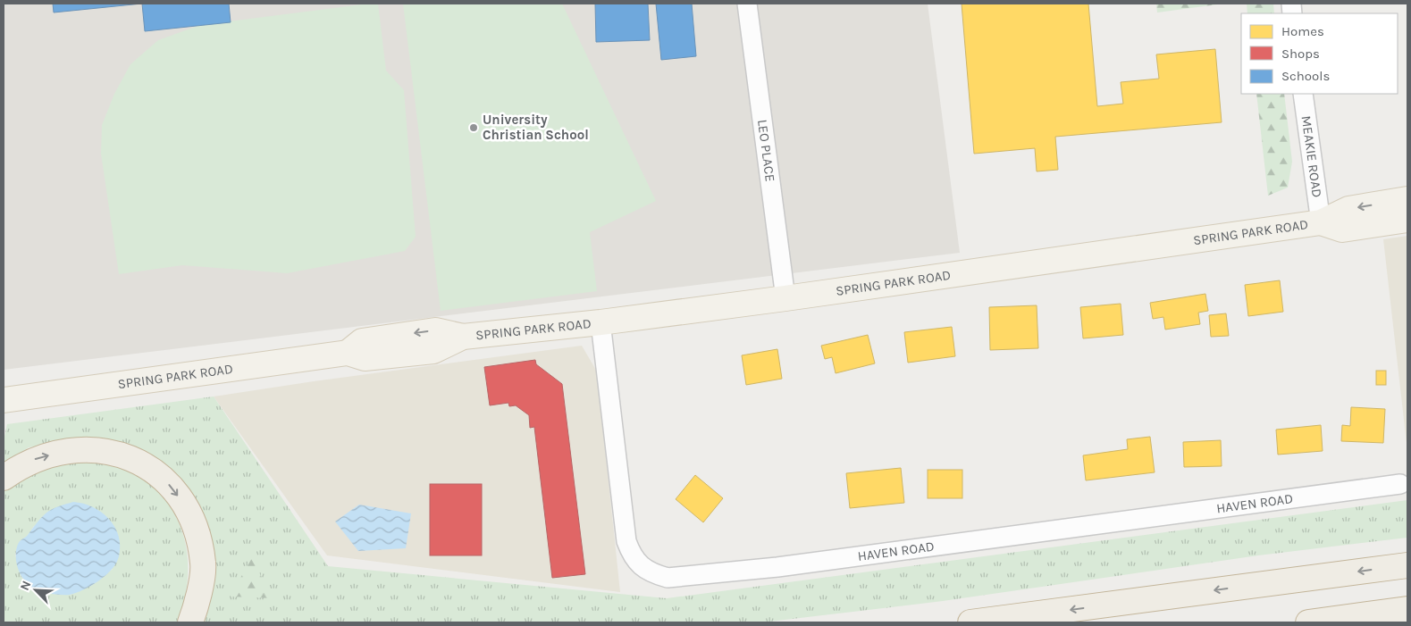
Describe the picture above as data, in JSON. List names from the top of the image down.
{
  "streets": {
    "main road": ["SPRING PARK ROAD"],
    "street": ["LEO PLACE", "MEAKIE ROAD", "HAVEN ROAD"]
  },
  "crossings": [
    ["LEO PLACE", "SPRING PARK ROAD"],
    ["MEAKIE ROAD", "SPRING PARK ROAD"],
    ["SPRING PARK ROAD", "HAVEN ROAD"]
  ],
  "places": ["University Christian School"],
  "legend": ["Homes", "Shops", "Schools"],
  "north": "top left"
}
